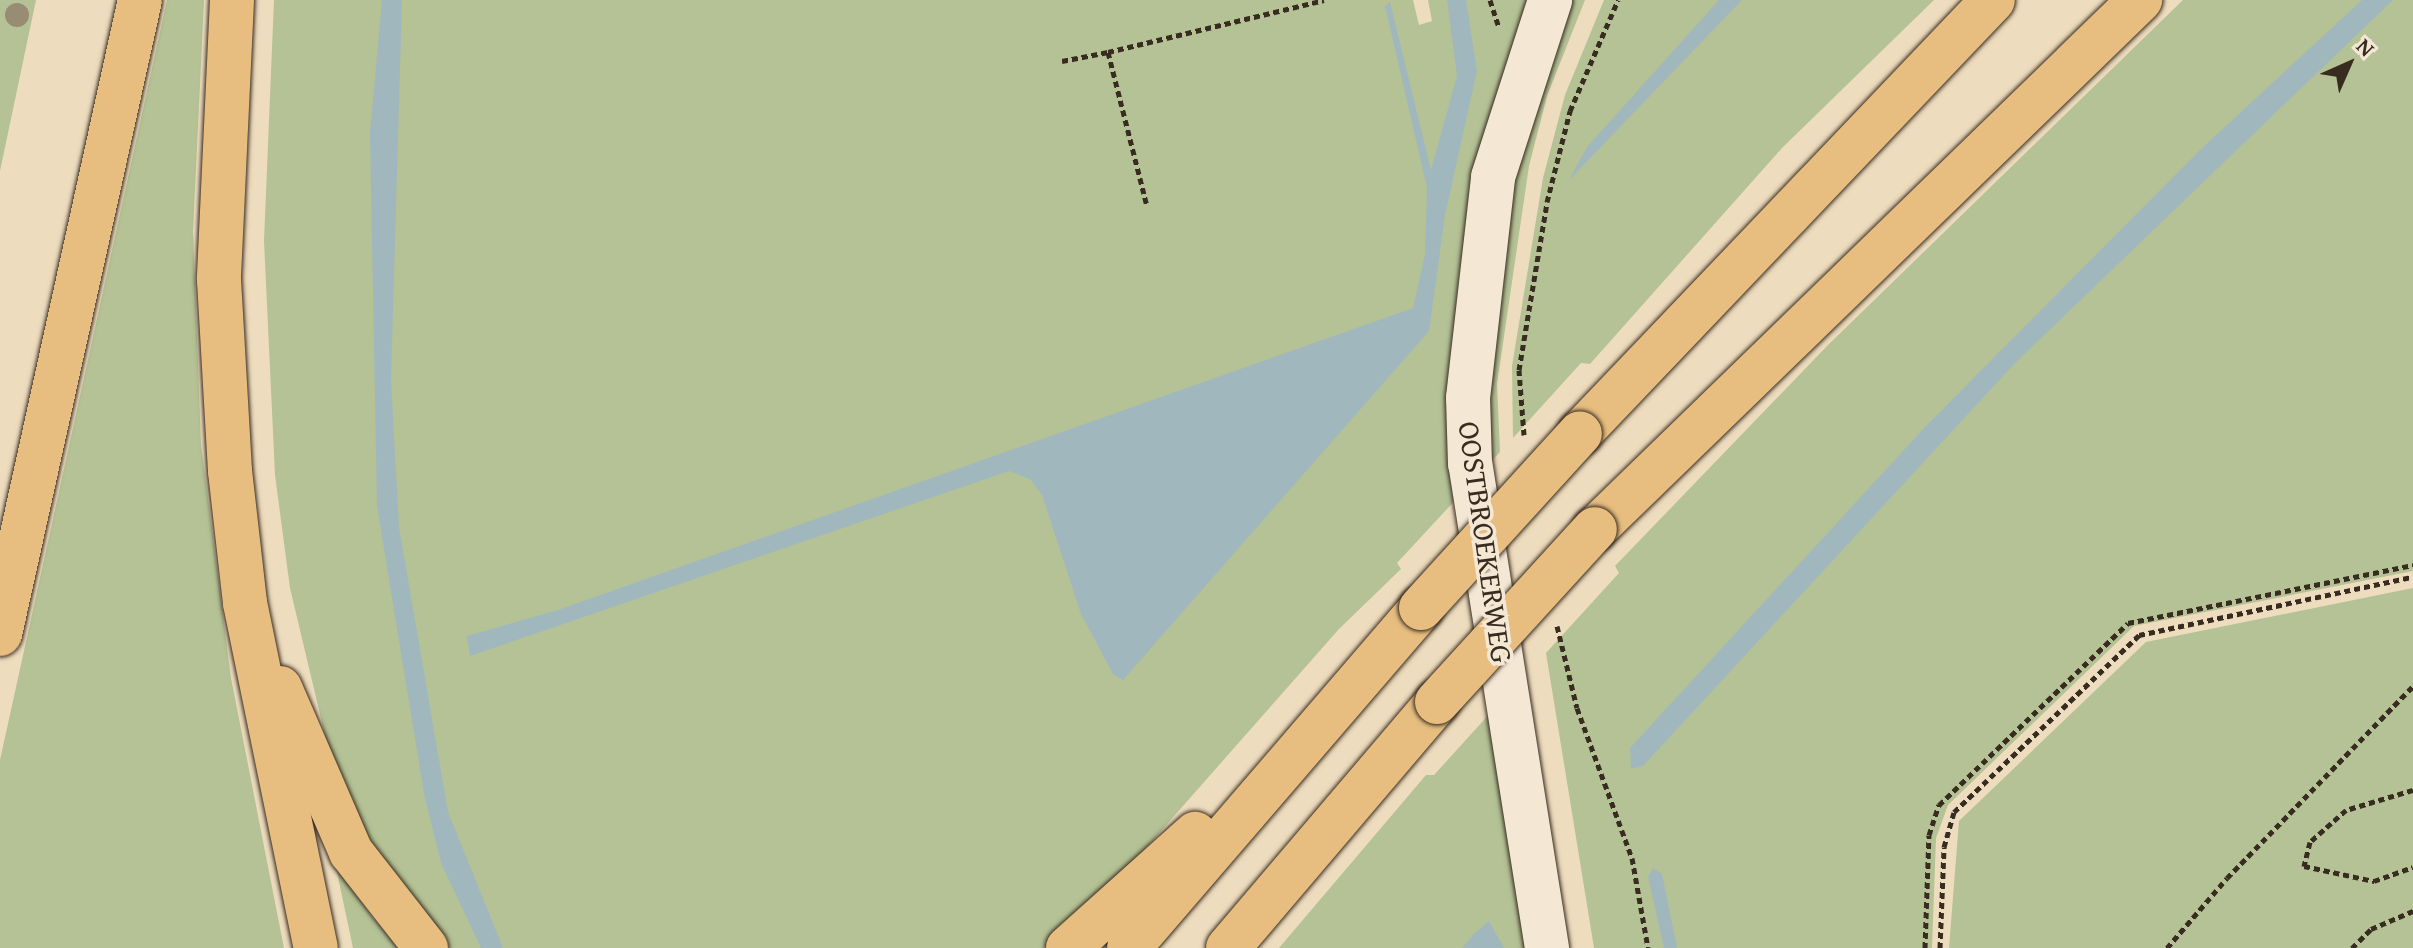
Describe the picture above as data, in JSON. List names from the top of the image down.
{
  "streets": {
    "street": ["OOSTBROEKERWEG"]
  },
  "north": "top right"
}
